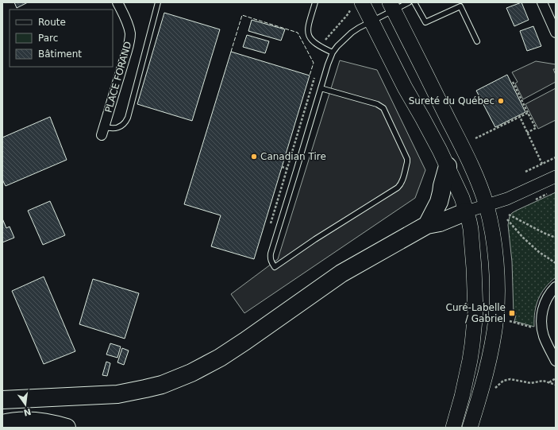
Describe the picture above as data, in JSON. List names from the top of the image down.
{
  "streets": {
    "street": ["PLACE FORAND"]
  },
  "places": {
    "other": ["Sureté du Québec", "Canadian Tire"],
    "transit": ["Curé-Labelle / Gabriel"]
  },
  "legend": ["Route", "Parc", "Bâtiment"],
  "north": "bottom"
}
